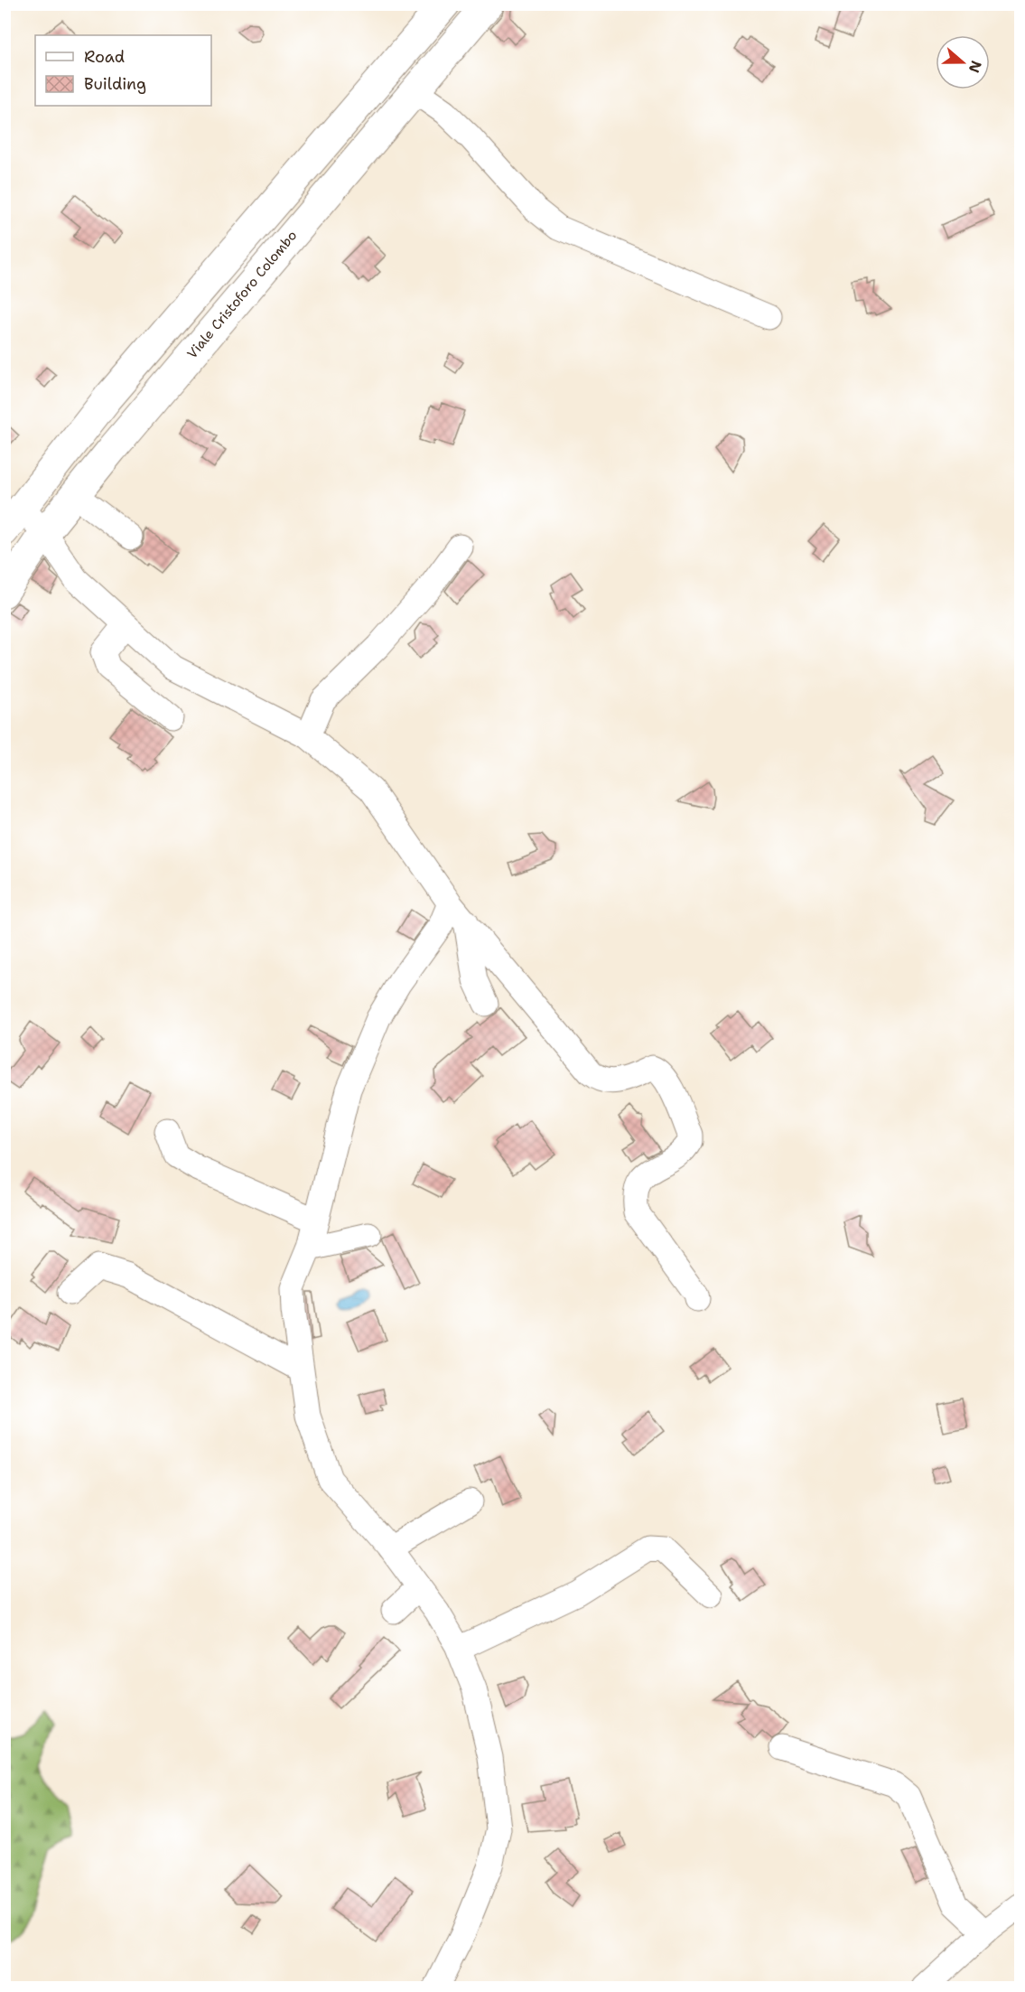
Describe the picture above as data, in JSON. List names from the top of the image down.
{
  "streets": {
    "main road": ["Viale Cristoforo Colombo"]
  },
  "legend": ["Road", "Building"],
  "north": "right"
}
